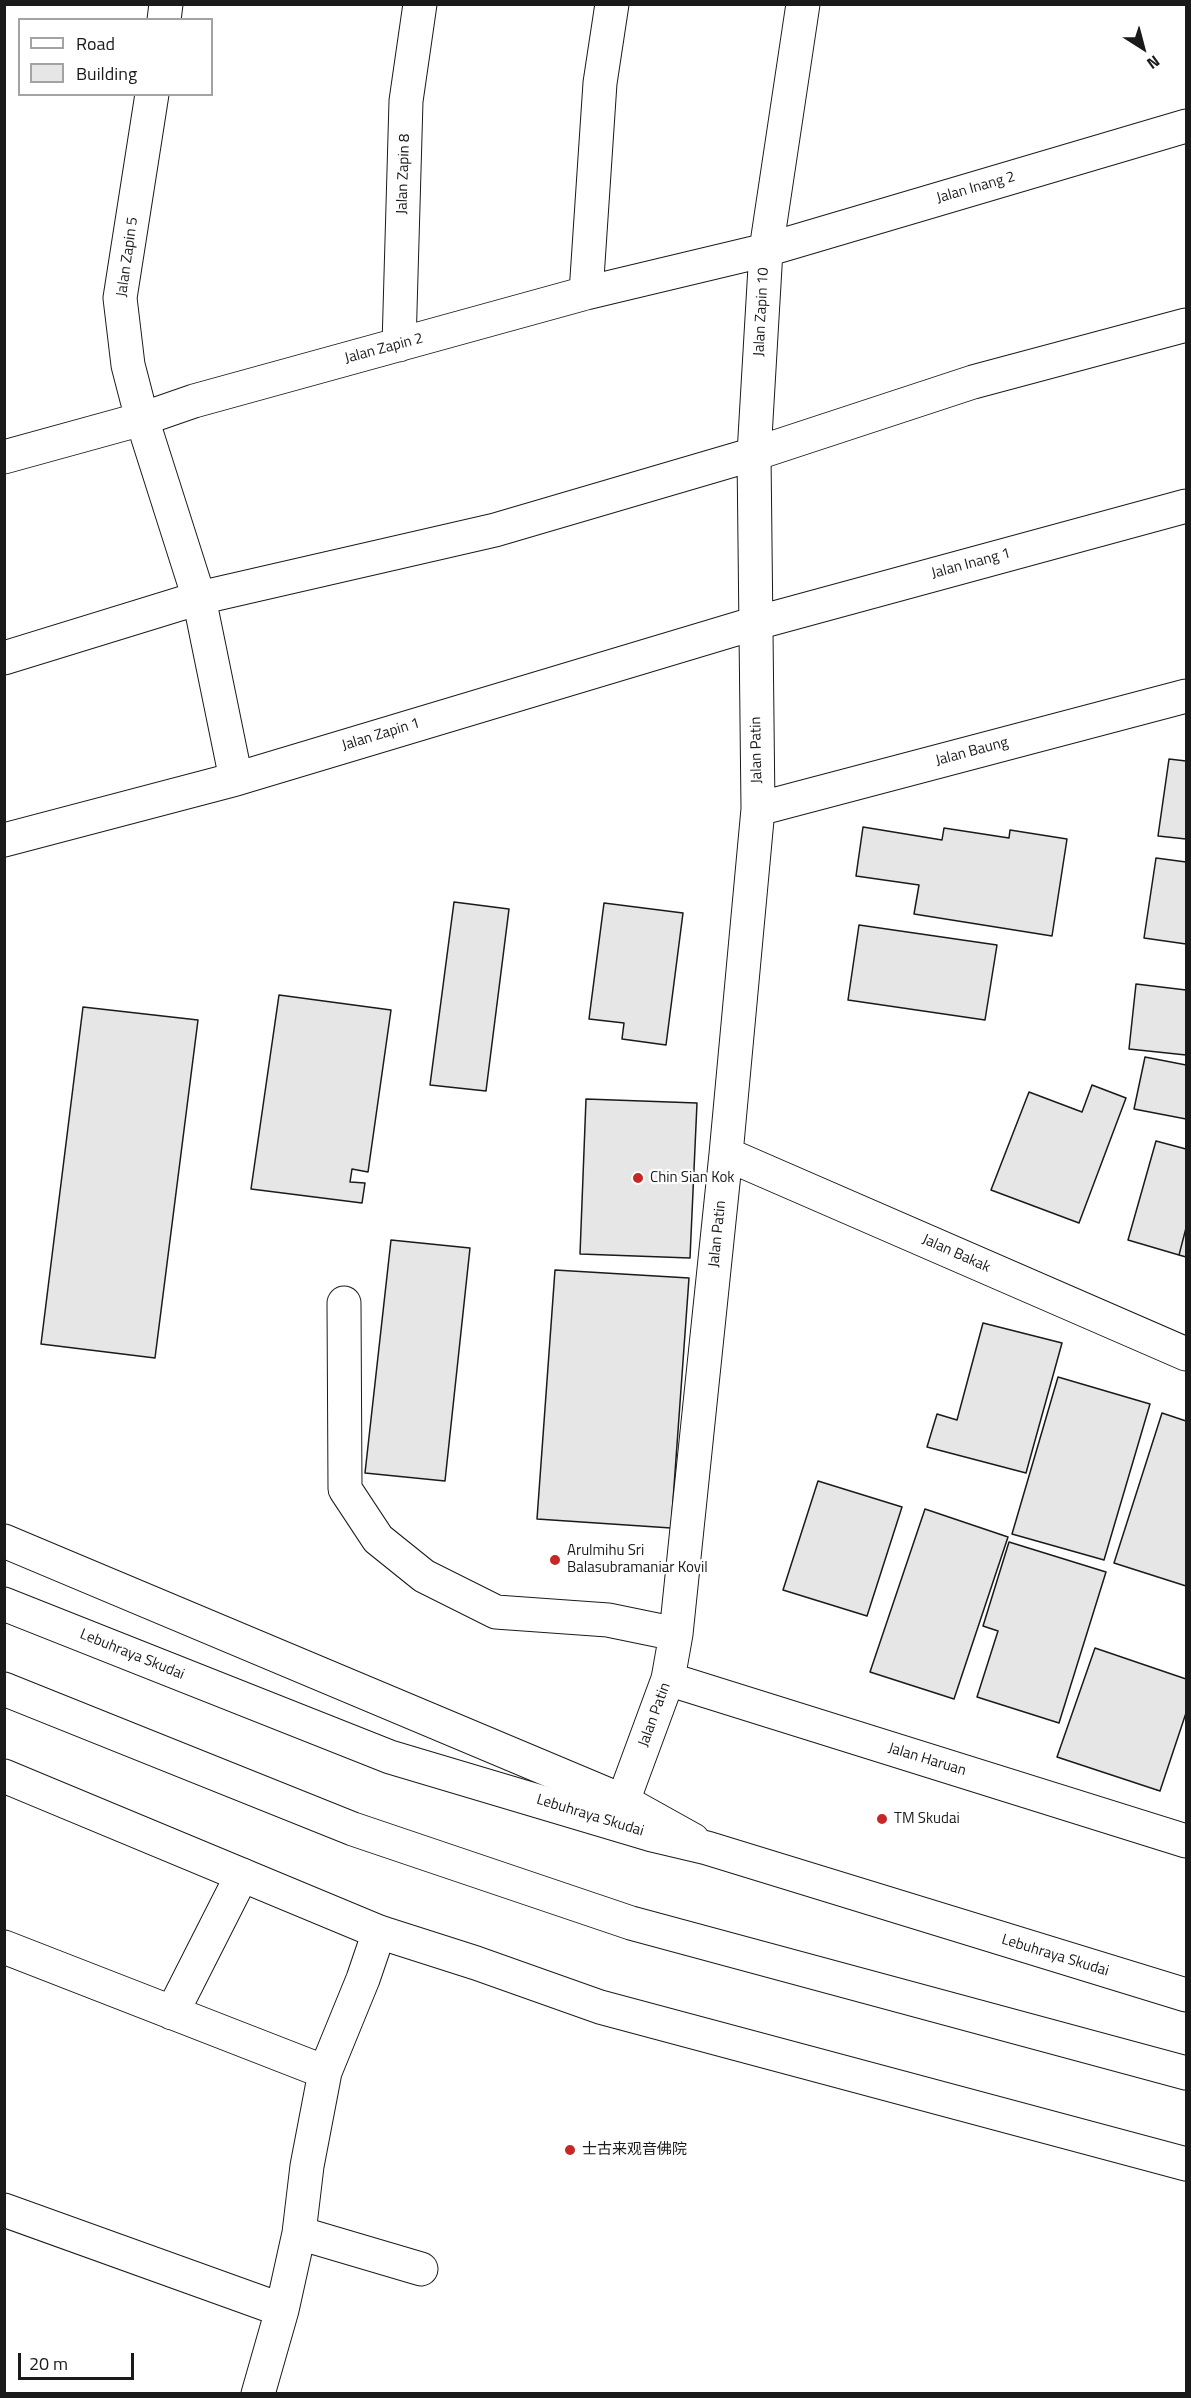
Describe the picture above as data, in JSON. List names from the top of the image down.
{
  "streets": {
    "main road": [
      "Jalan Zapin 8",
      "Jalan Inang 2",
      "Jalan Zapin 5",
      "Jalan Zapin 10",
      "Jalan Zapin 2",
      "Jalan Inang 1",
      "Jalan Zapin 1",
      "Jalan Patin",
      "Jalan Baung",
      "Jalan Bakak",
      "Lebuhraya Skudai",
      "Jalan Haruan"
    ]
  },
  "crossings": [
    ["Jalan Zapin 8", "Jalan Zapin 2"],
    ["Jalan Inang 2", "Jalan Zapin 10"],
    ["Jalan Inang 2", "Jalan Zapin 2"],
    ["Jalan Zapin 5", "Jalan Zapin 2"],
    ["Jalan Zapin 5", "Jalan Zapin 1"],
    ["Jalan Zapin 10", "Jalan Zapin 2"],
    ["Jalan Zapin 10", "Jalan Inang 1"],
    ["Jalan Zapin 10", "Jalan Zapin 1"],
    ["Jalan Zapin 10", "Jalan Patin"],
    ["Jalan Inang 1", "Jalan Zapin 1"],
    ["Jalan Inang 1", "Jalan Patin"],
    ["Jalan Zapin 1", "Jalan Patin"],
    ["Jalan Patin", "Jalan Baung"],
    ["Jalan Patin", "Jalan Bakak"],
    ["Jalan Patin", "Jalan Haruan"]
  ],
  "places": [
    "Chin Sian Kok",
    "Arulmihu Sri Balasubramaniar Kovil",
    "TM Skudai",
    "士古来观音佛院"
  ],
  "legend": ["Road", "Building"],
  "scale_bar": "20 m",
  "north": "bottom right"
}
